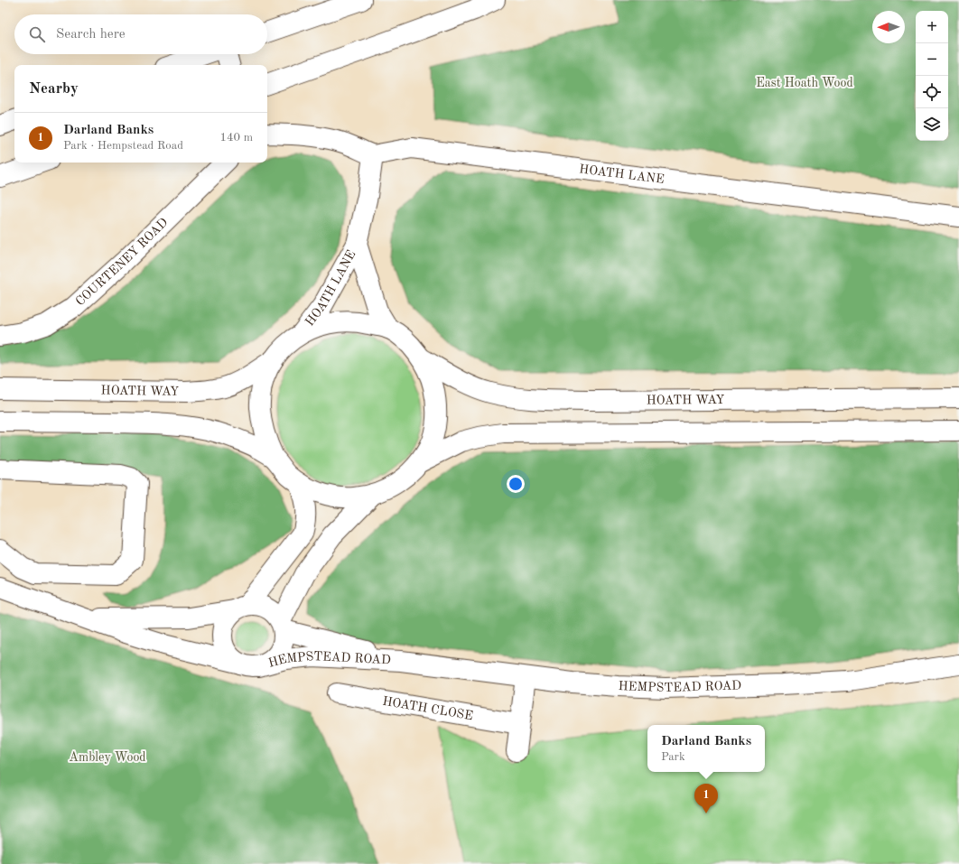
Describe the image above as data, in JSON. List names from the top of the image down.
{
  "streets": {
    "street": [
      "HOATH LANE",
      "COURTENEY ROAD",
      "HOATH WAY",
      "HEMPSTEAD ROAD",
      "HOATH CLOSE"
    ]
  },
  "parks": ["East Hoath Wood", "Ambley Wood"],
  "north": "left",
  "page": {
    "map_buttons": ["+", "−"],
    "search": "Search here",
    "heading": "Nearby",
    "list": [
      {
        "mark": "1",
        "name": "Darland Banks",
        "note": "Park · Hempstead Road",
        "value": "140 m"
      }
    ],
    "popup": ["Darland Banks", "Park"],
    "pins": "1"
  }
}
